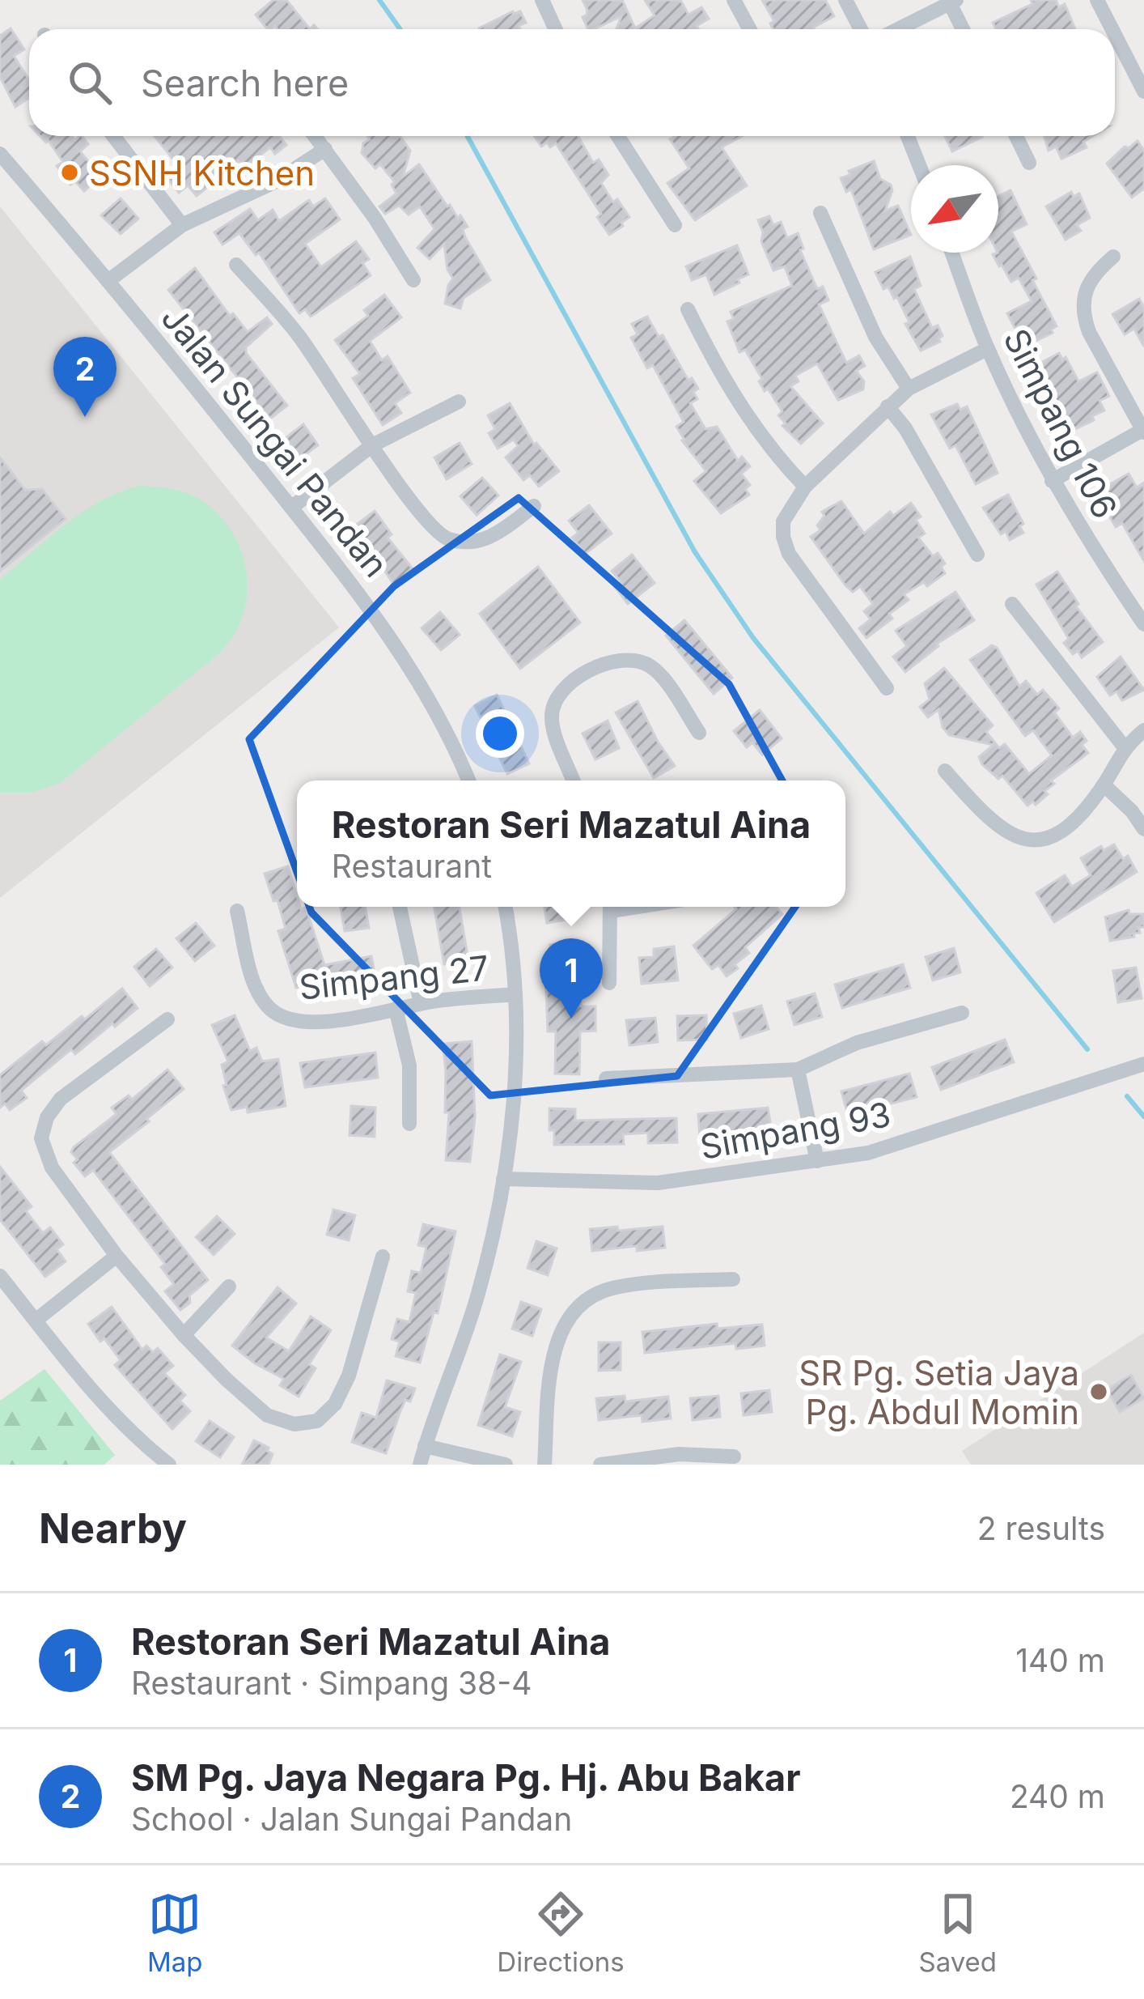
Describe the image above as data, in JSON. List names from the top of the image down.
{
  "streets": {
    "street": [
      "Simpang 106",
      "Jalan Sungai Pandan",
      "Simpang 27",
      "Simpang 93"
    ]
  },
  "places": ["SSNH Kitchen", "SR Pg. Setia Jaya Pg. Abdul Momin"],
  "north": "bottom left",
  "page": {
    "search": "Search here",
    "pins": ["2", "1"],
    "popup": ["Restoran Seri Mazatul Aina", "Restaurant"],
    "heading": ["Nearby", "2 results"],
    "list": [
      {
        "mark": "1",
        "name": "Restoran Seri Mazatul Aina",
        "note": "Restaurant · Simpang 38-4",
        "value": "140 m"
      },
      {
        "mark": "2",
        "name": "SM Pg. Jaya Negara Pg. Hj. Abu Bakar",
        "note": "School · Jalan Sungai Pandan",
        "value": "240 m"
      }
    ],
    "nav": ["Map", "Directions", "Saved"]
  }
}
